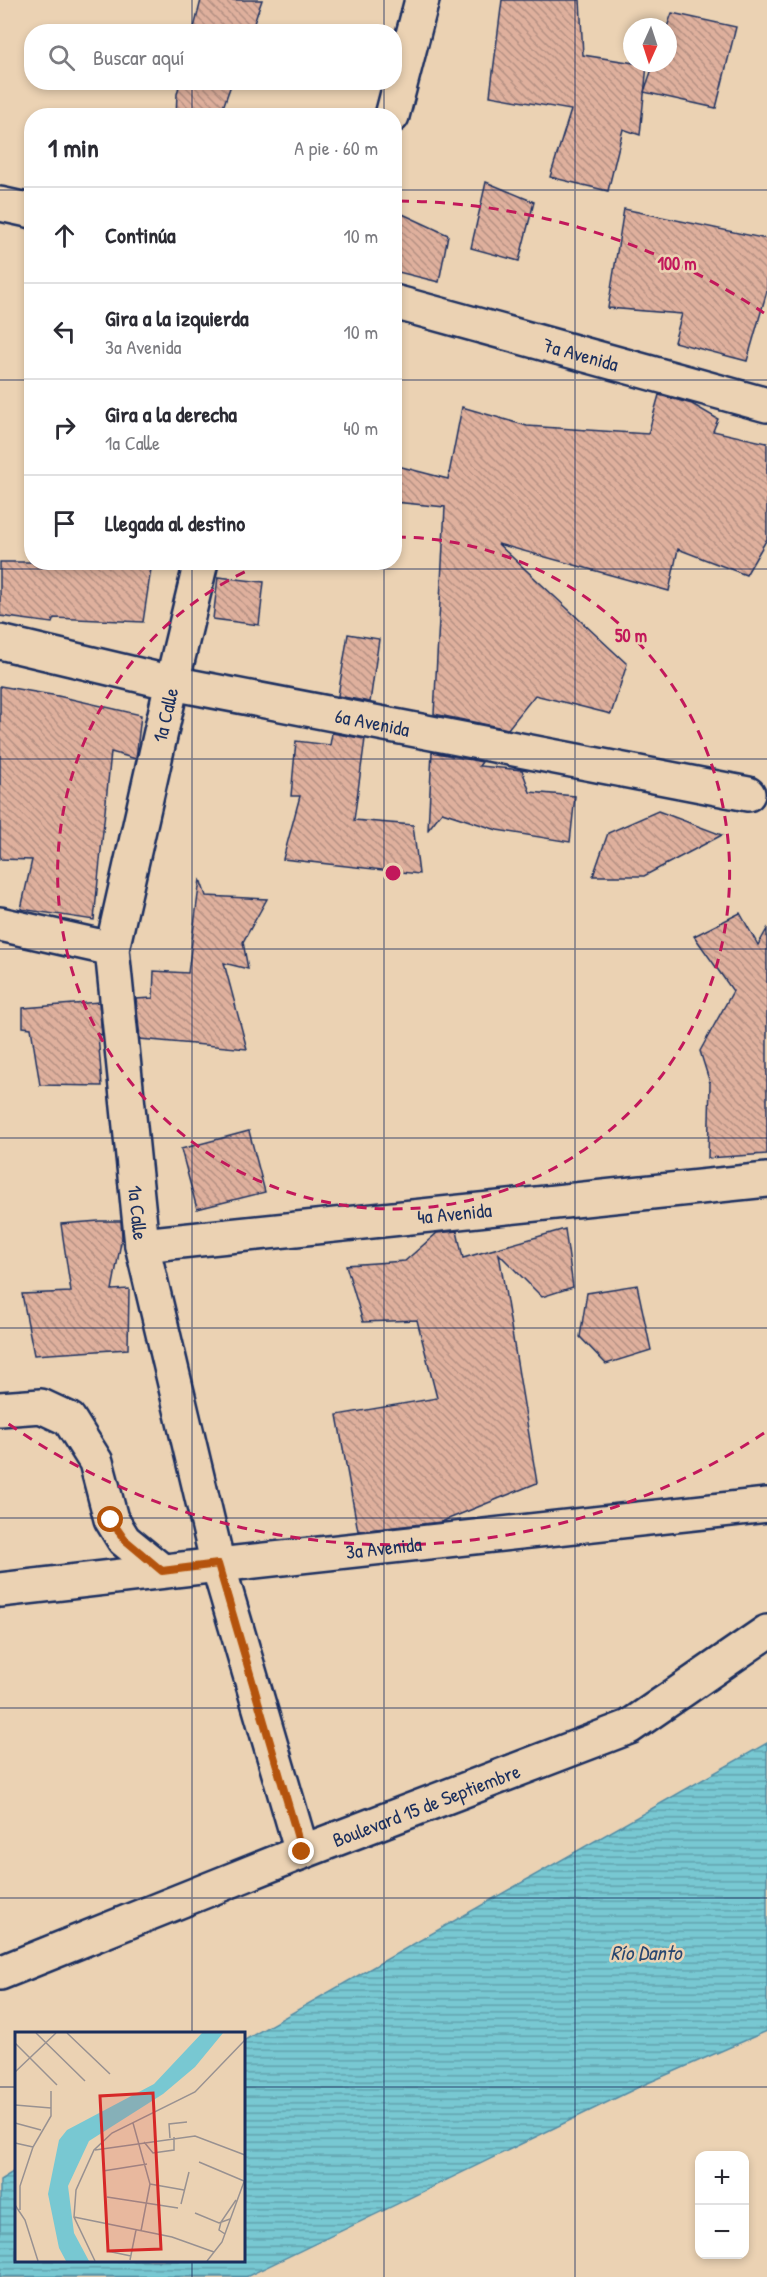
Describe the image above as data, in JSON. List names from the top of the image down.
{
  "streets": {
    "street": [
      "7a Avenida",
      "1a Calle",
      "6a Avenida",
      "4a Avenida",
      "3a Avenida",
      "Boulevard 15 de Septiembre"
    ]
  },
  "crossings": [
    ["1a Calle", "6a Avenida"],
    ["1a Calle", "4a Avenida"],
    ["1a Calle", "3a Avenida"],
    ["1a Calle", "Boulevard 15 de Septiembre"]
  ],
  "water": ["Río Danto"],
  "north": "bottom",
  "page": {
    "search": "Buscar aquí",
    "heading": ["1 min", "A pie · 60 m"],
    "list": [
      ["Continúa", "10 m"],
      ["Gira a la izquierda", "3a Avenida", "10 m"],
      ["Gira a la derecha", "1a Calle", "40 m"],
      "Llegada al destino"
    ],
    "map_buttons": ["+", "−"]
  },
  "rings": ["100 m", "50 m"]
}
